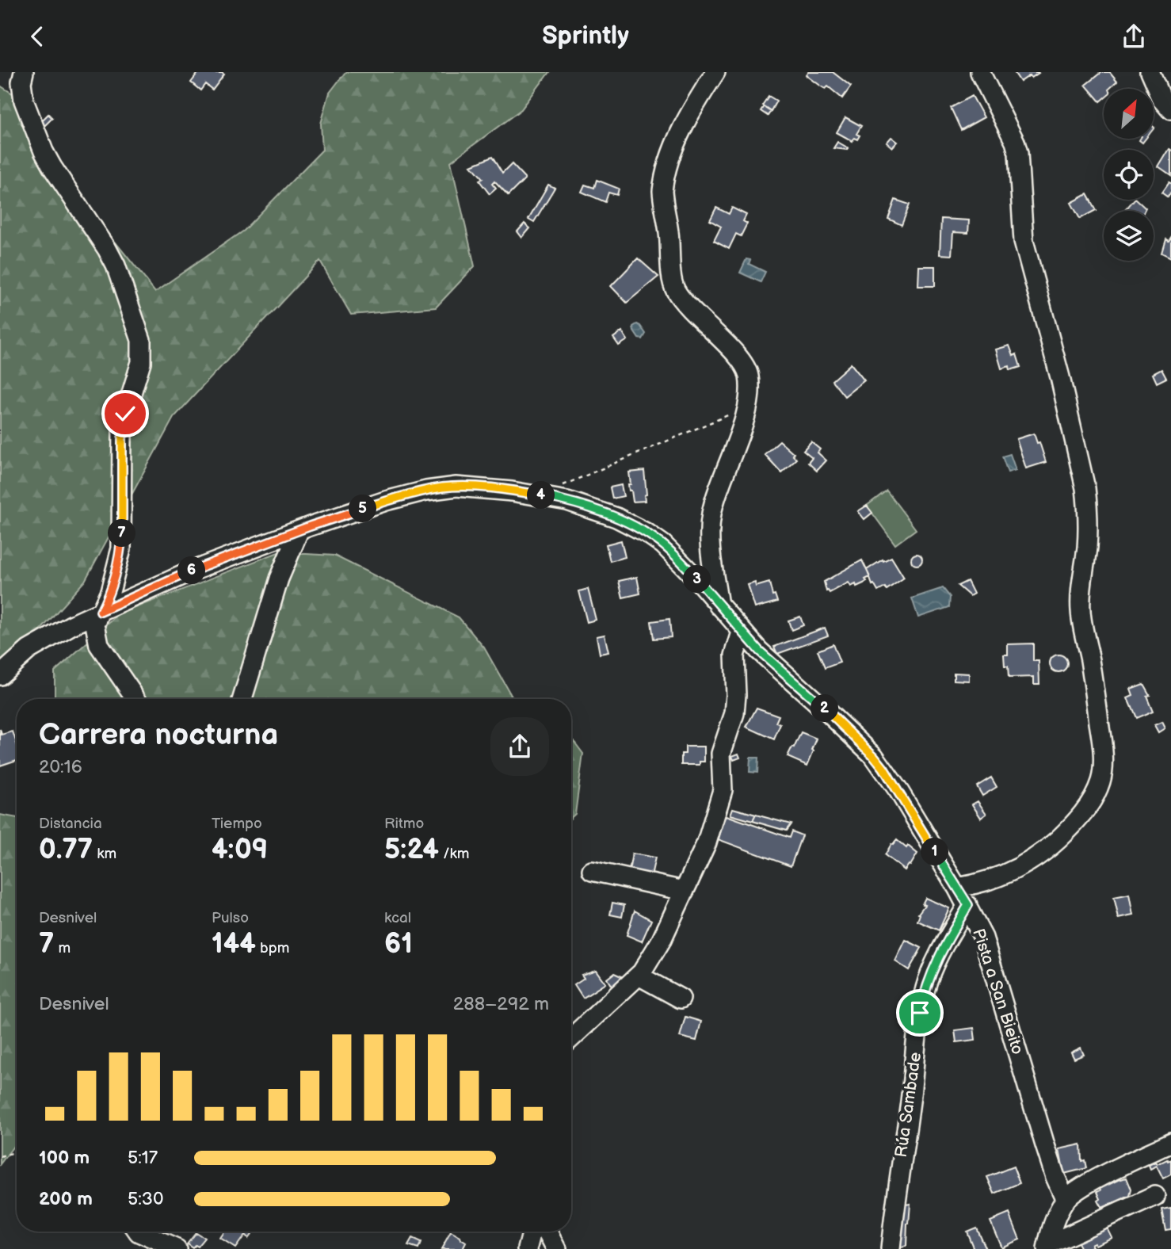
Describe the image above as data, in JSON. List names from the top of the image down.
{
  "streets": {
    "street": ["Pista a San Bieito", "Rúa Sambade"]
  },
  "crossings": [
    ["Pista a San Bieito", "Rúa Sambade"]
  ],
  "north": "top right",
  "page": {
    "header": "Sprintly",
    "pins": [
      "4",
      "5",
      "7",
      "6",
      "3",
      "2",
      "1"
    ],
    "heading": ["Carrera nocturna", "20:16"],
    "stats": [
      ["Distancia", "0.77 km"],
      ["Tiempo", "4:09"],
      ["Ritmo", "5:24 /km"],
      ["Desnivel", "7 m"],
      ["Pulso", "144 bpm"],
      ["kcal", "61"]
    ],
    "chart": ["Desnivel", "288–292 m"],
    "list": [
      {
        "name": "100 m",
        "note": "5:17"
      },
      {
        "name": "200 m",
        "note": "5:30"
      }
    ]
  }
}
